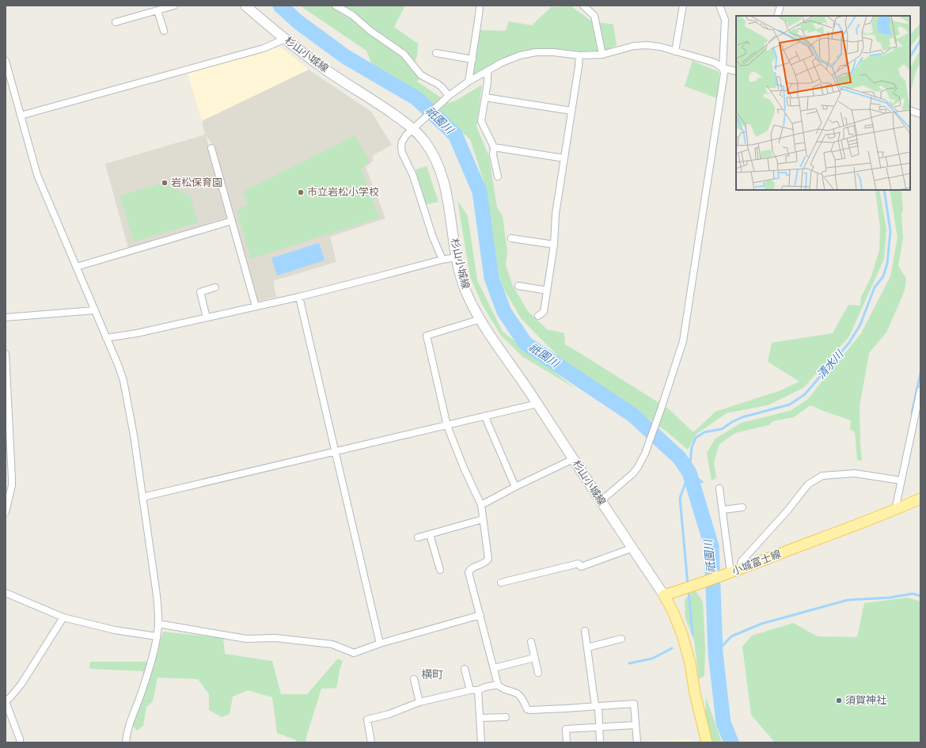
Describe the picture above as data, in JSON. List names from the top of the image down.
{
  "streets": {
    "main road": ["杉山小城線", "小城富士線"]
  },
  "crossings": [
    ["杉山小城線", "小城富士線"]
  ],
  "districts": ["横町"],
  "water": ["祇園川", "清水川"],
  "places": ["岩松保育園", "市立岩松小学校", "須賀神社"]
}
